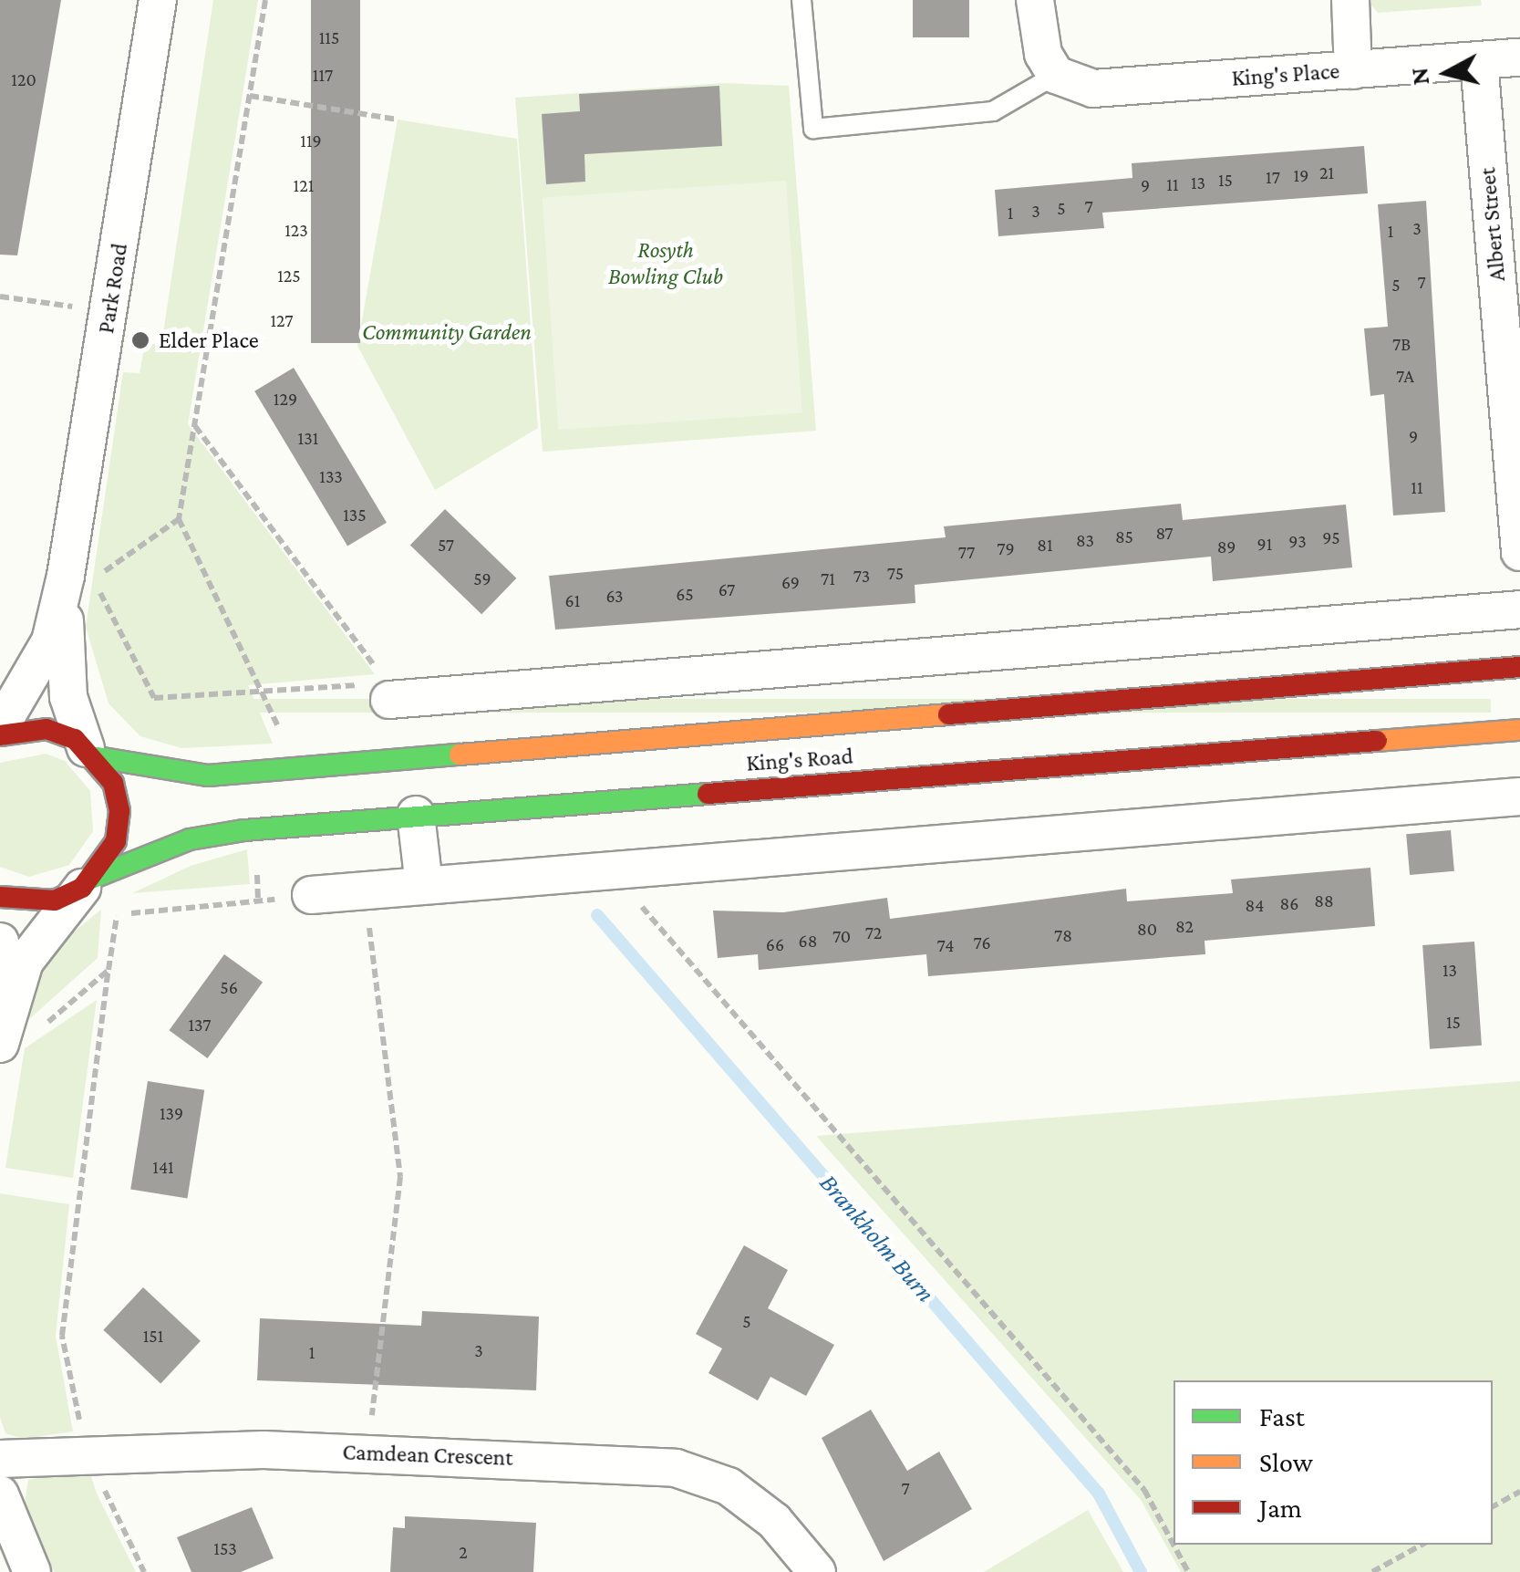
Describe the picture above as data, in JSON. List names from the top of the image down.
{
  "streets": {
    "main road": ["King's Road"],
    "street": [
      "King's Place",
      "Albert Street",
      "Park Road",
      "Camdean Crescent"
    ]
  },
  "crossings": [
    ["King's Place", "Albert Street"],
    ["Park Road", "King's Road"]
  ],
  "water": ["Brankholm Burn"],
  "parks": ["Rosyth Bowling Club", "Community Garden"],
  "places": ["Elder Place"],
  "house_numbers": [
    "115",
    "117",
    "120",
    "119",
    "21",
    "19",
    "17",
    "15",
    "13",
    "11",
    "121",
    "9",
    "7",
    "5",
    "3",
    "1",
    "3",
    "123",
    "1",
    "125",
    "7",
    "5",
    "127",
    "7B",
    "7A",
    "129",
    "9",
    "131",
    "133",
    "11",
    "135",
    "87",
    "85",
    "95",
    "83",
    "93",
    "91",
    "57",
    "81",
    "89",
    "79",
    "77",
    "75",
    "73",
    "59",
    "71",
    "69",
    "67",
    "65",
    "63",
    "61",
    "88",
    "86",
    "84",
    "82",
    "80",
    "72",
    "78",
    "70",
    "68",
    "76",
    "66",
    "74",
    "13",
    "56",
    "15",
    "137",
    "139",
    "141",
    "5",
    "151",
    "3",
    "1",
    "7",
    "153",
    "2"
  ],
  "legend": ["Fast", "Slow", "Jam"],
  "north": "left"
}
